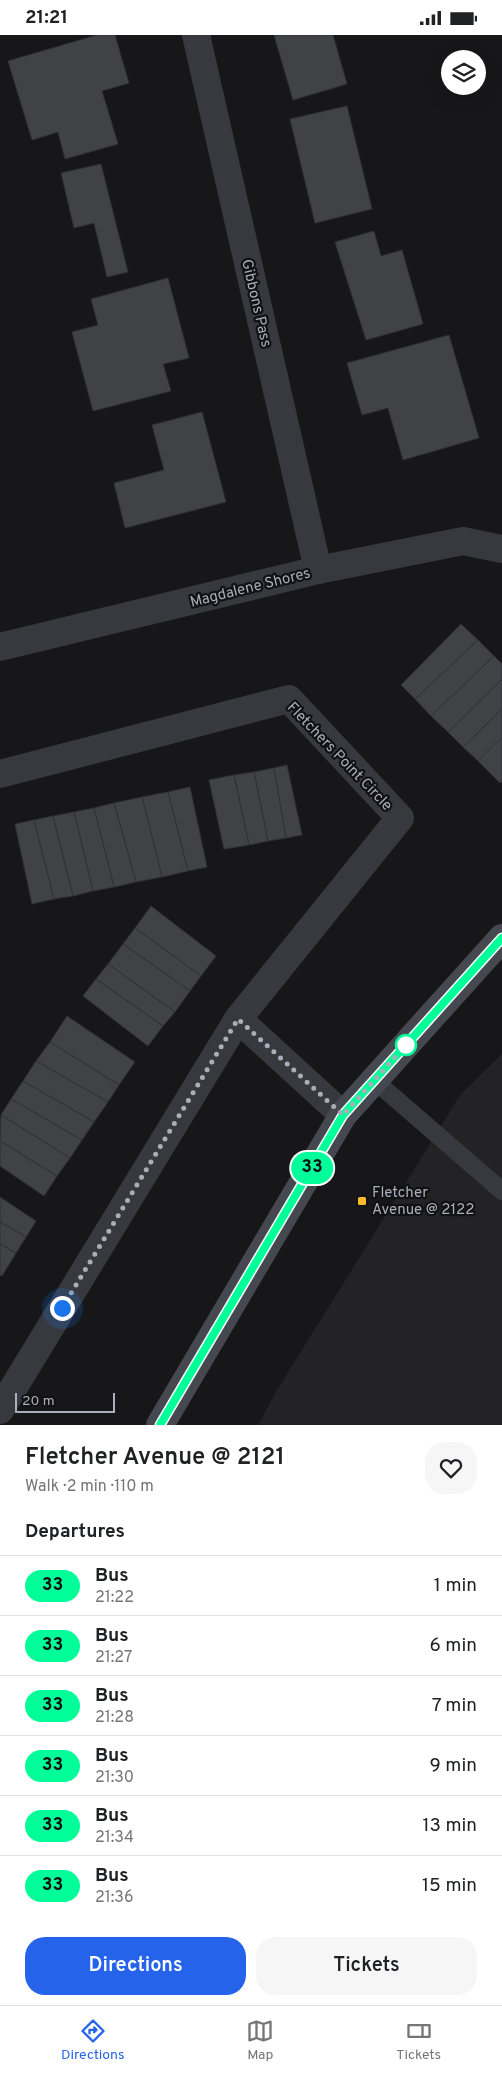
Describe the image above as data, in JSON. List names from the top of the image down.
{
  "streets": {
    "street": ["Gibbons Pass", "Magdalene Shores", "Fletchers Point Circle"]
  },
  "crossings": [
    ["Gibbons Pass", "Magdalene Shores"]
  ],
  "places": {
    "transit": ["Fletcher Avenue @ 2122"]
  },
  "lines": ["bus line 33"],
  "scale_bar": "20 m",
  "page": {
    "status": "21:21",
    "on_map": "33",
    "scale": "20 m",
    "heading": [
      ["Fletcher Avenue @ 2121", "Walk · 2 min · 110 m"],
      "Departures"
    ],
    "list": [
      {
        "mark": "33",
        "name": "Bus",
        "note": "21:22",
        "value": "1 min"
      },
      {
        "mark": "33",
        "name": "Bus",
        "note": "21:27",
        "value": "6 min"
      },
      {
        "mark": "33",
        "name": "Bus",
        "note": "21:28",
        "value": "7 min"
      },
      {
        "mark": "33",
        "name": "Bus",
        "note": "21:30",
        "value": "9 min"
      },
      {
        "mark": "33",
        "name": "Bus",
        "note": "21:34",
        "value": "13 min"
      },
      {
        "mark": "33",
        "name": "Bus",
        "note": "21:36",
        "value": "15 min"
      }
    ],
    "buttons": ["Directions", "Tickets"],
    "tabs": ["Directions", "Map", "Tickets"]
  }
}
